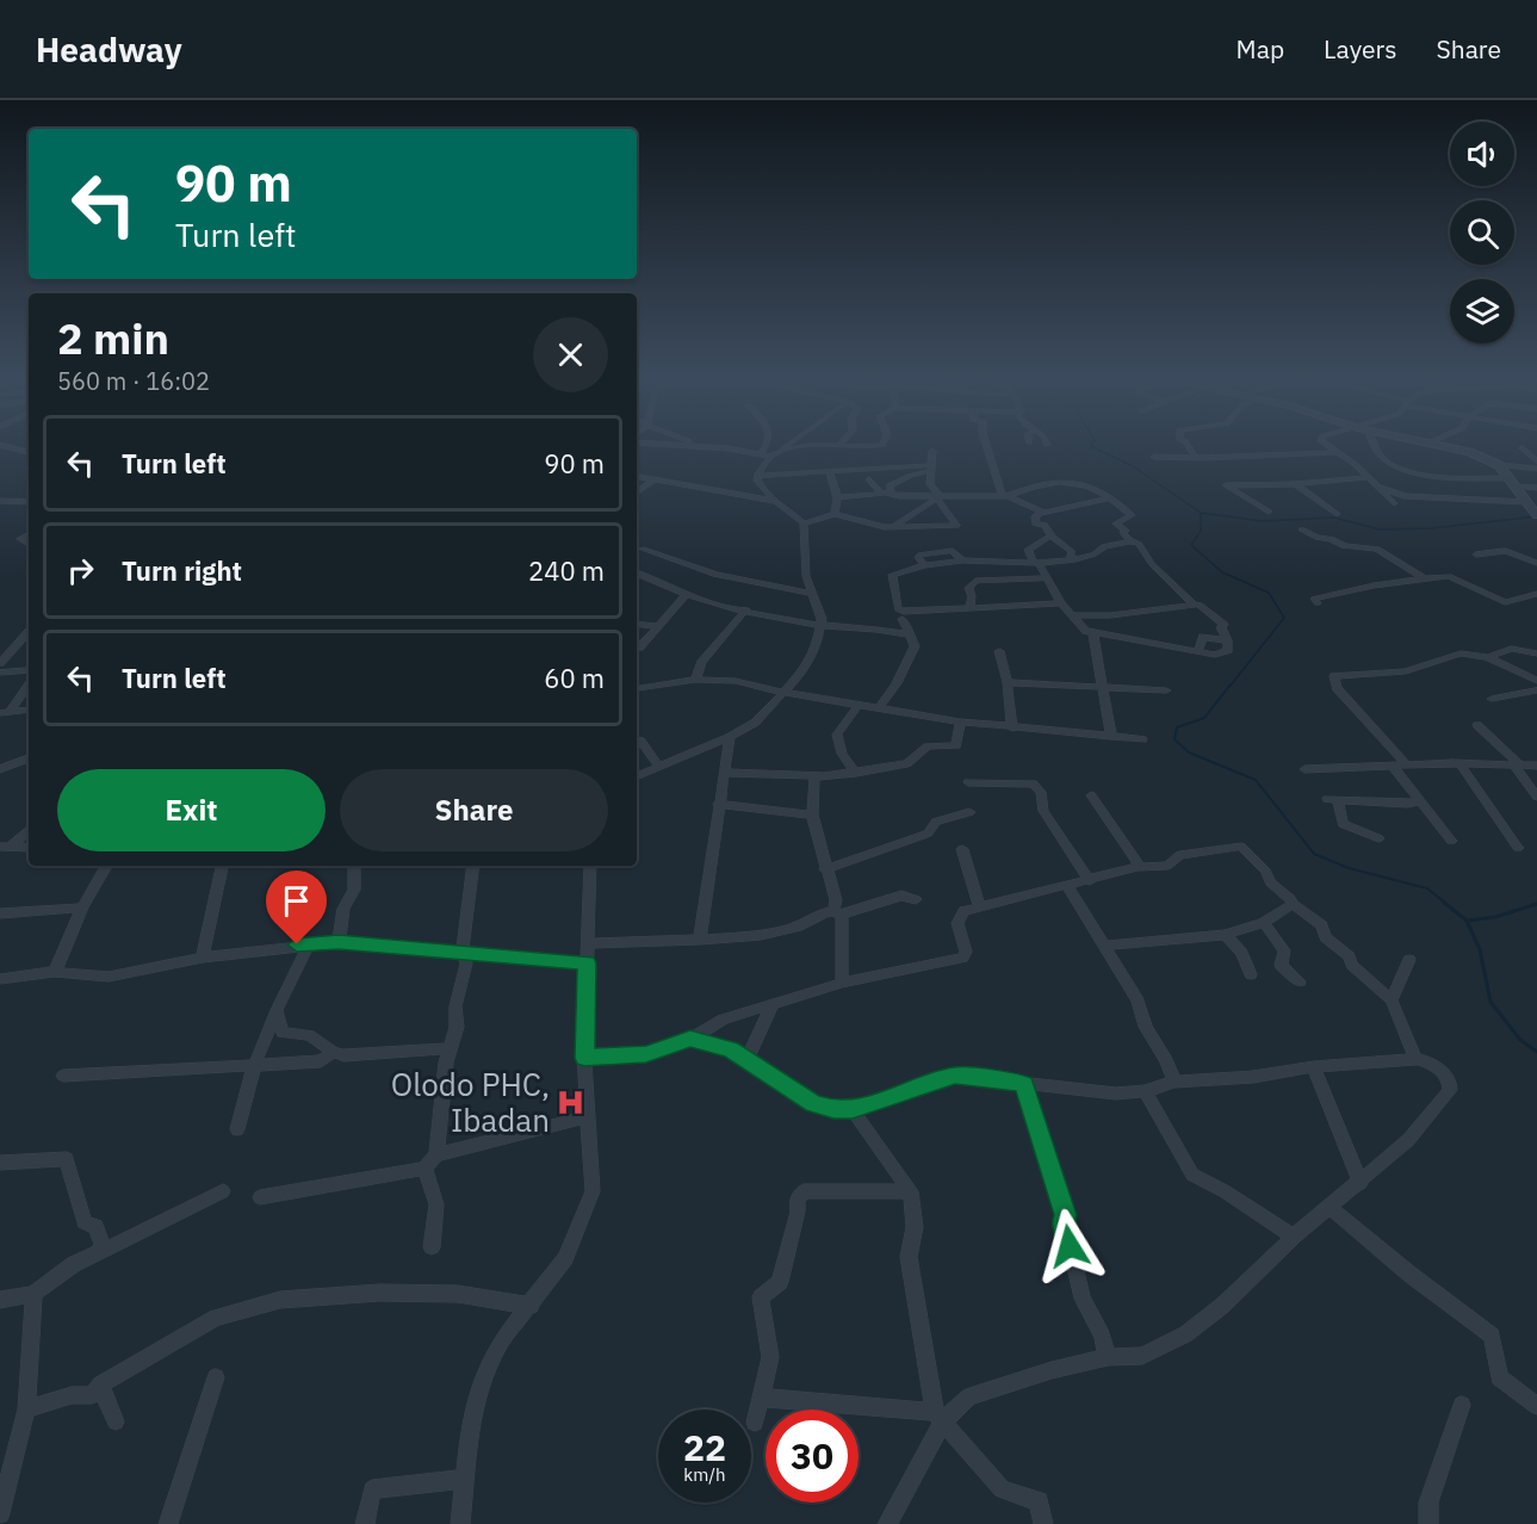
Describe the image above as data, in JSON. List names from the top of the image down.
{
  "places": {
    "hospital": ["Olodo PHC, Ibadan"]
  },
  "page": {
    "header": "Headway",
    "nav": ["Map", "Layers", "Share"],
    "turn": ["90 m", "Turn left"],
    "heading": ["2 min", "560 m · 16:02"],
    "list": [
      {
        "name": "Turn left",
        "value": "90 m"
      },
      {
        "name": "Turn right",
        "value": "240 m"
      },
      {
        "name": "Turn left",
        "value": "60 m"
      }
    ],
    "buttons": ["Exit", "Share"],
    "speed": "22 km/h",
    "limit": "30"
  }
}
